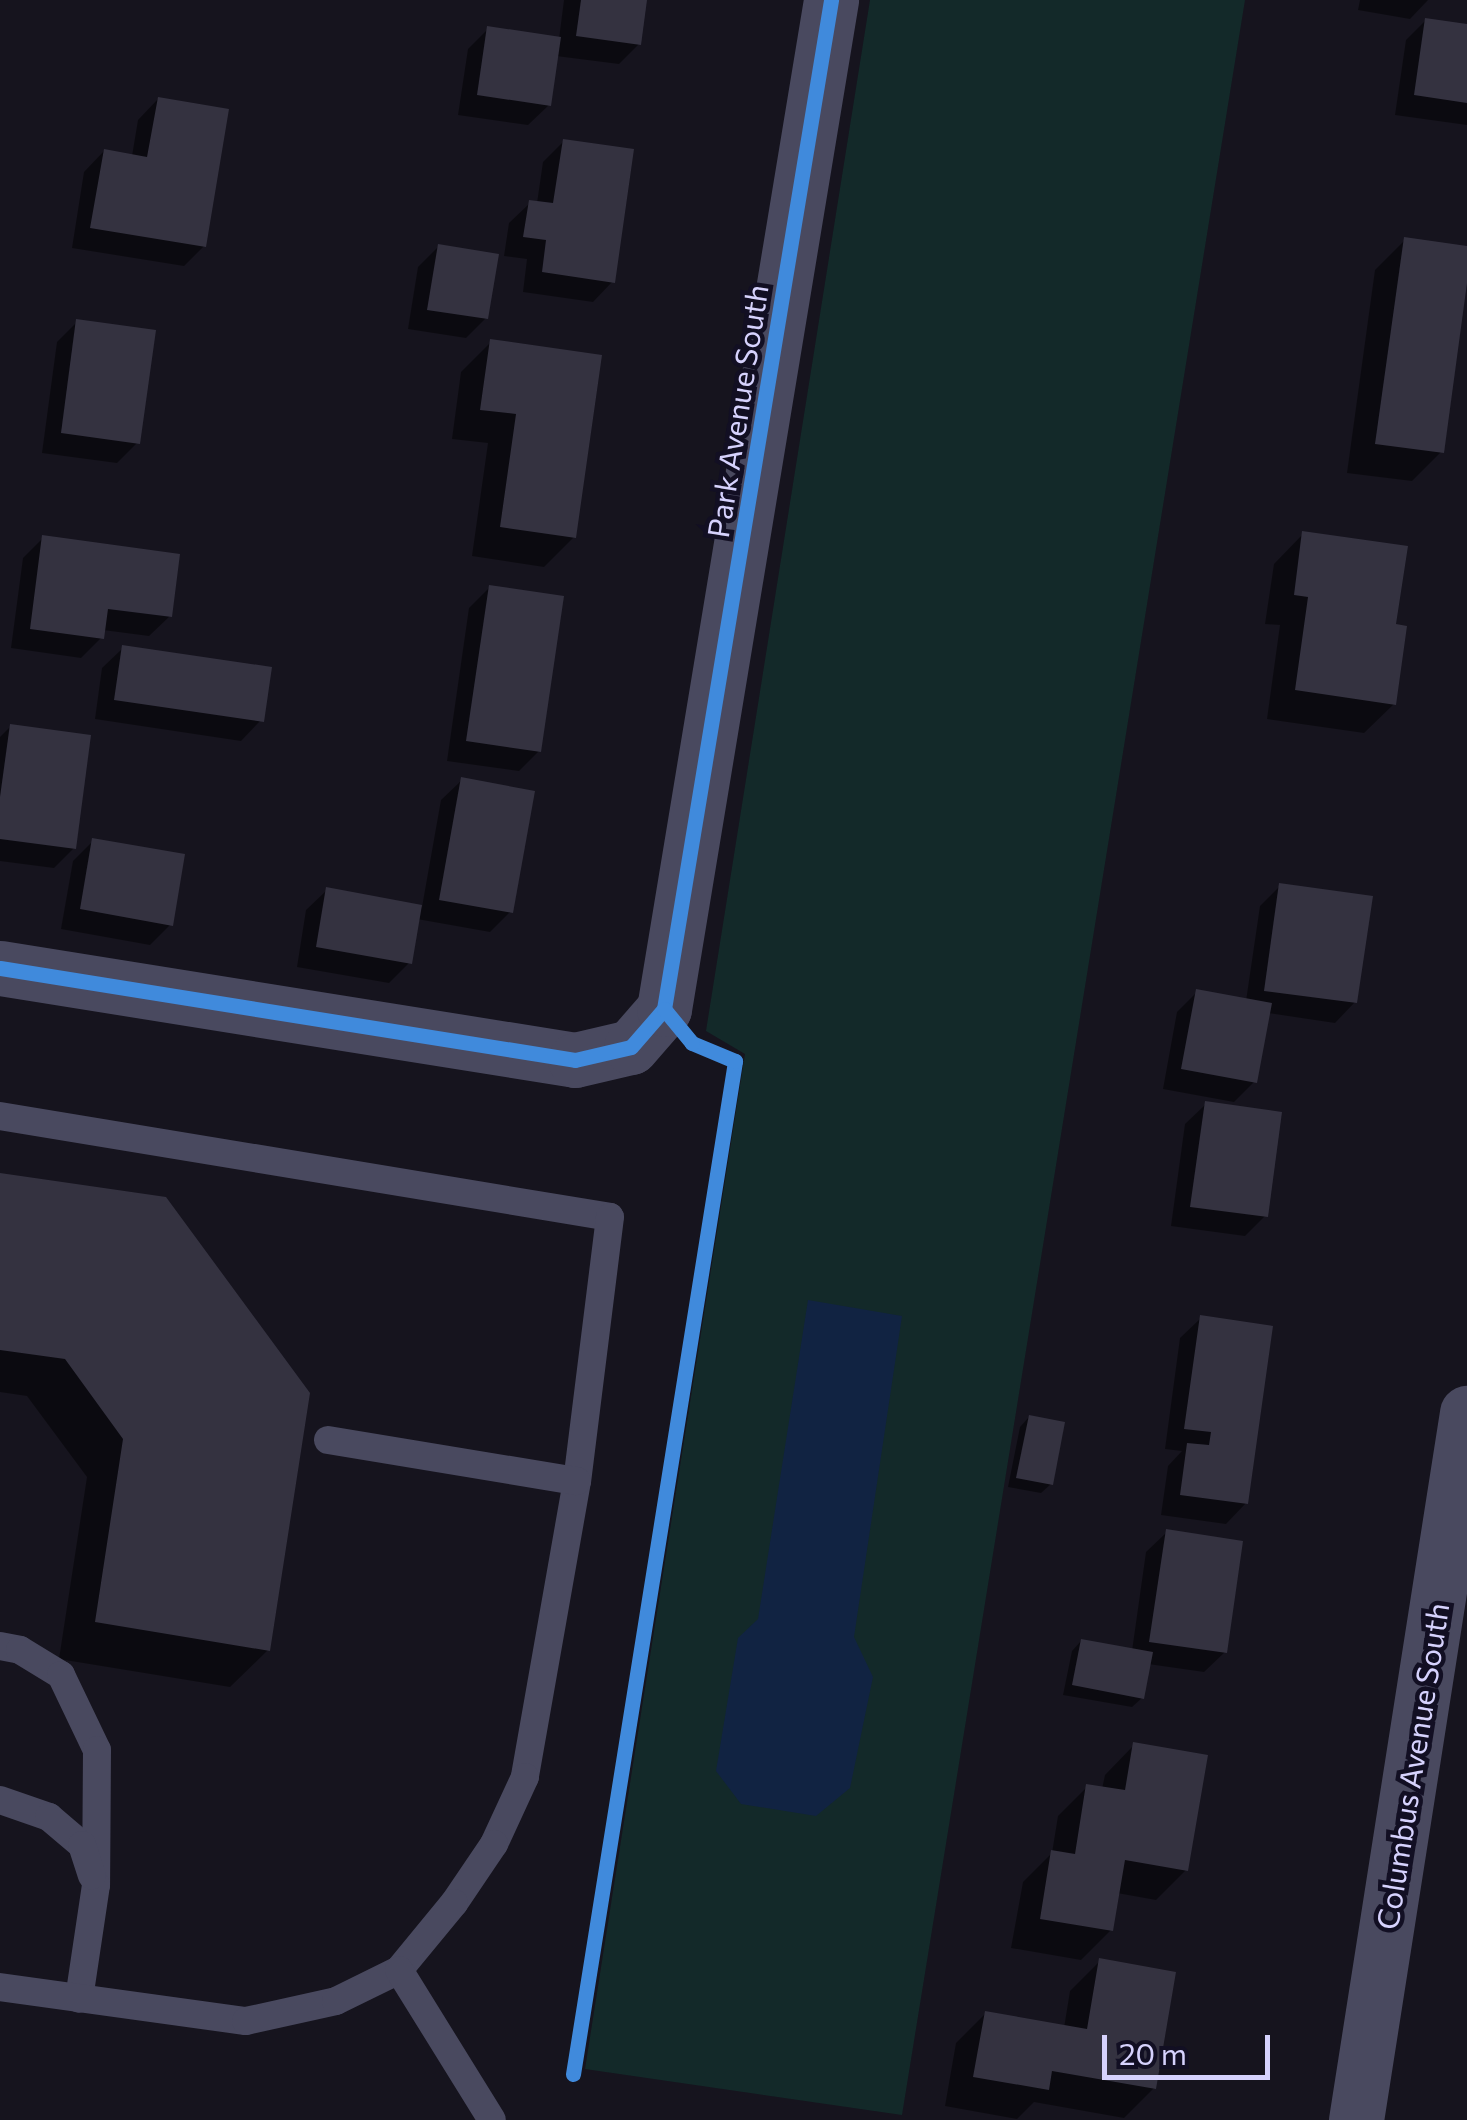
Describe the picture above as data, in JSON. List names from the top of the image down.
{
  "streets": {
    "street": ["Park Avenue South", "Columbus Avenue South"]
  },
  "scale_bar": "20 m"
}
